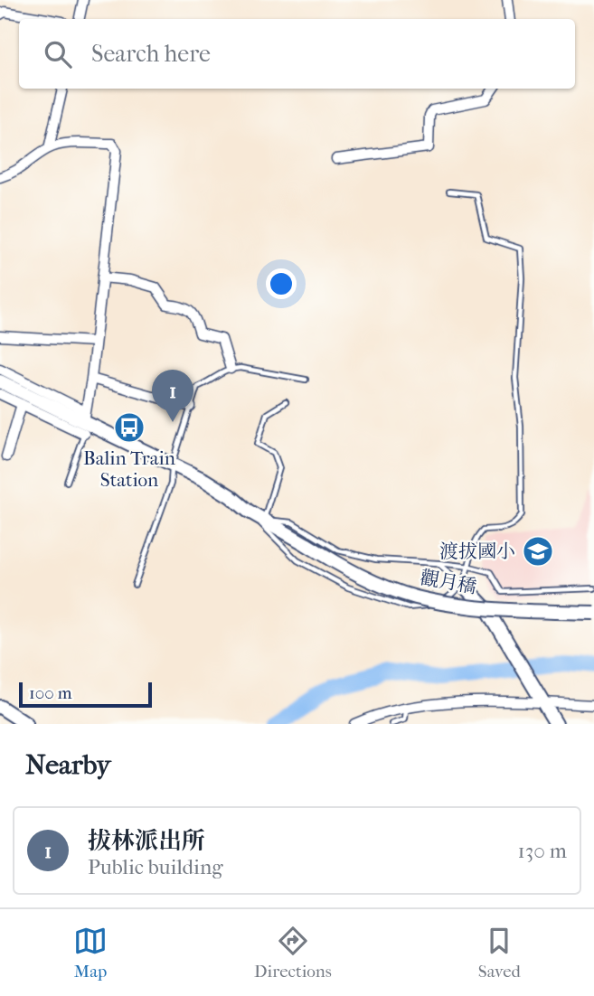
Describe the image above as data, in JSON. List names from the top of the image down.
{
  "streets": {
    "main road": ["觀月穚"]
  },
  "places": {
    "bus stop": ["Balin Train Station"],
    "school or university": ["渡拔國小"]
  },
  "scale_bar": "100 m",
  "page": {
    "search": "Search here",
    "pins": "1",
    "scale": "100 m",
    "heading": "Nearby",
    "list": [
      {
        "mark": "1",
        "name": "拔林派出所",
        "note": "Public building",
        "value": "130 m"
      }
    ],
    "nav": ["Map", "Directions", "Saved"]
  }
}
